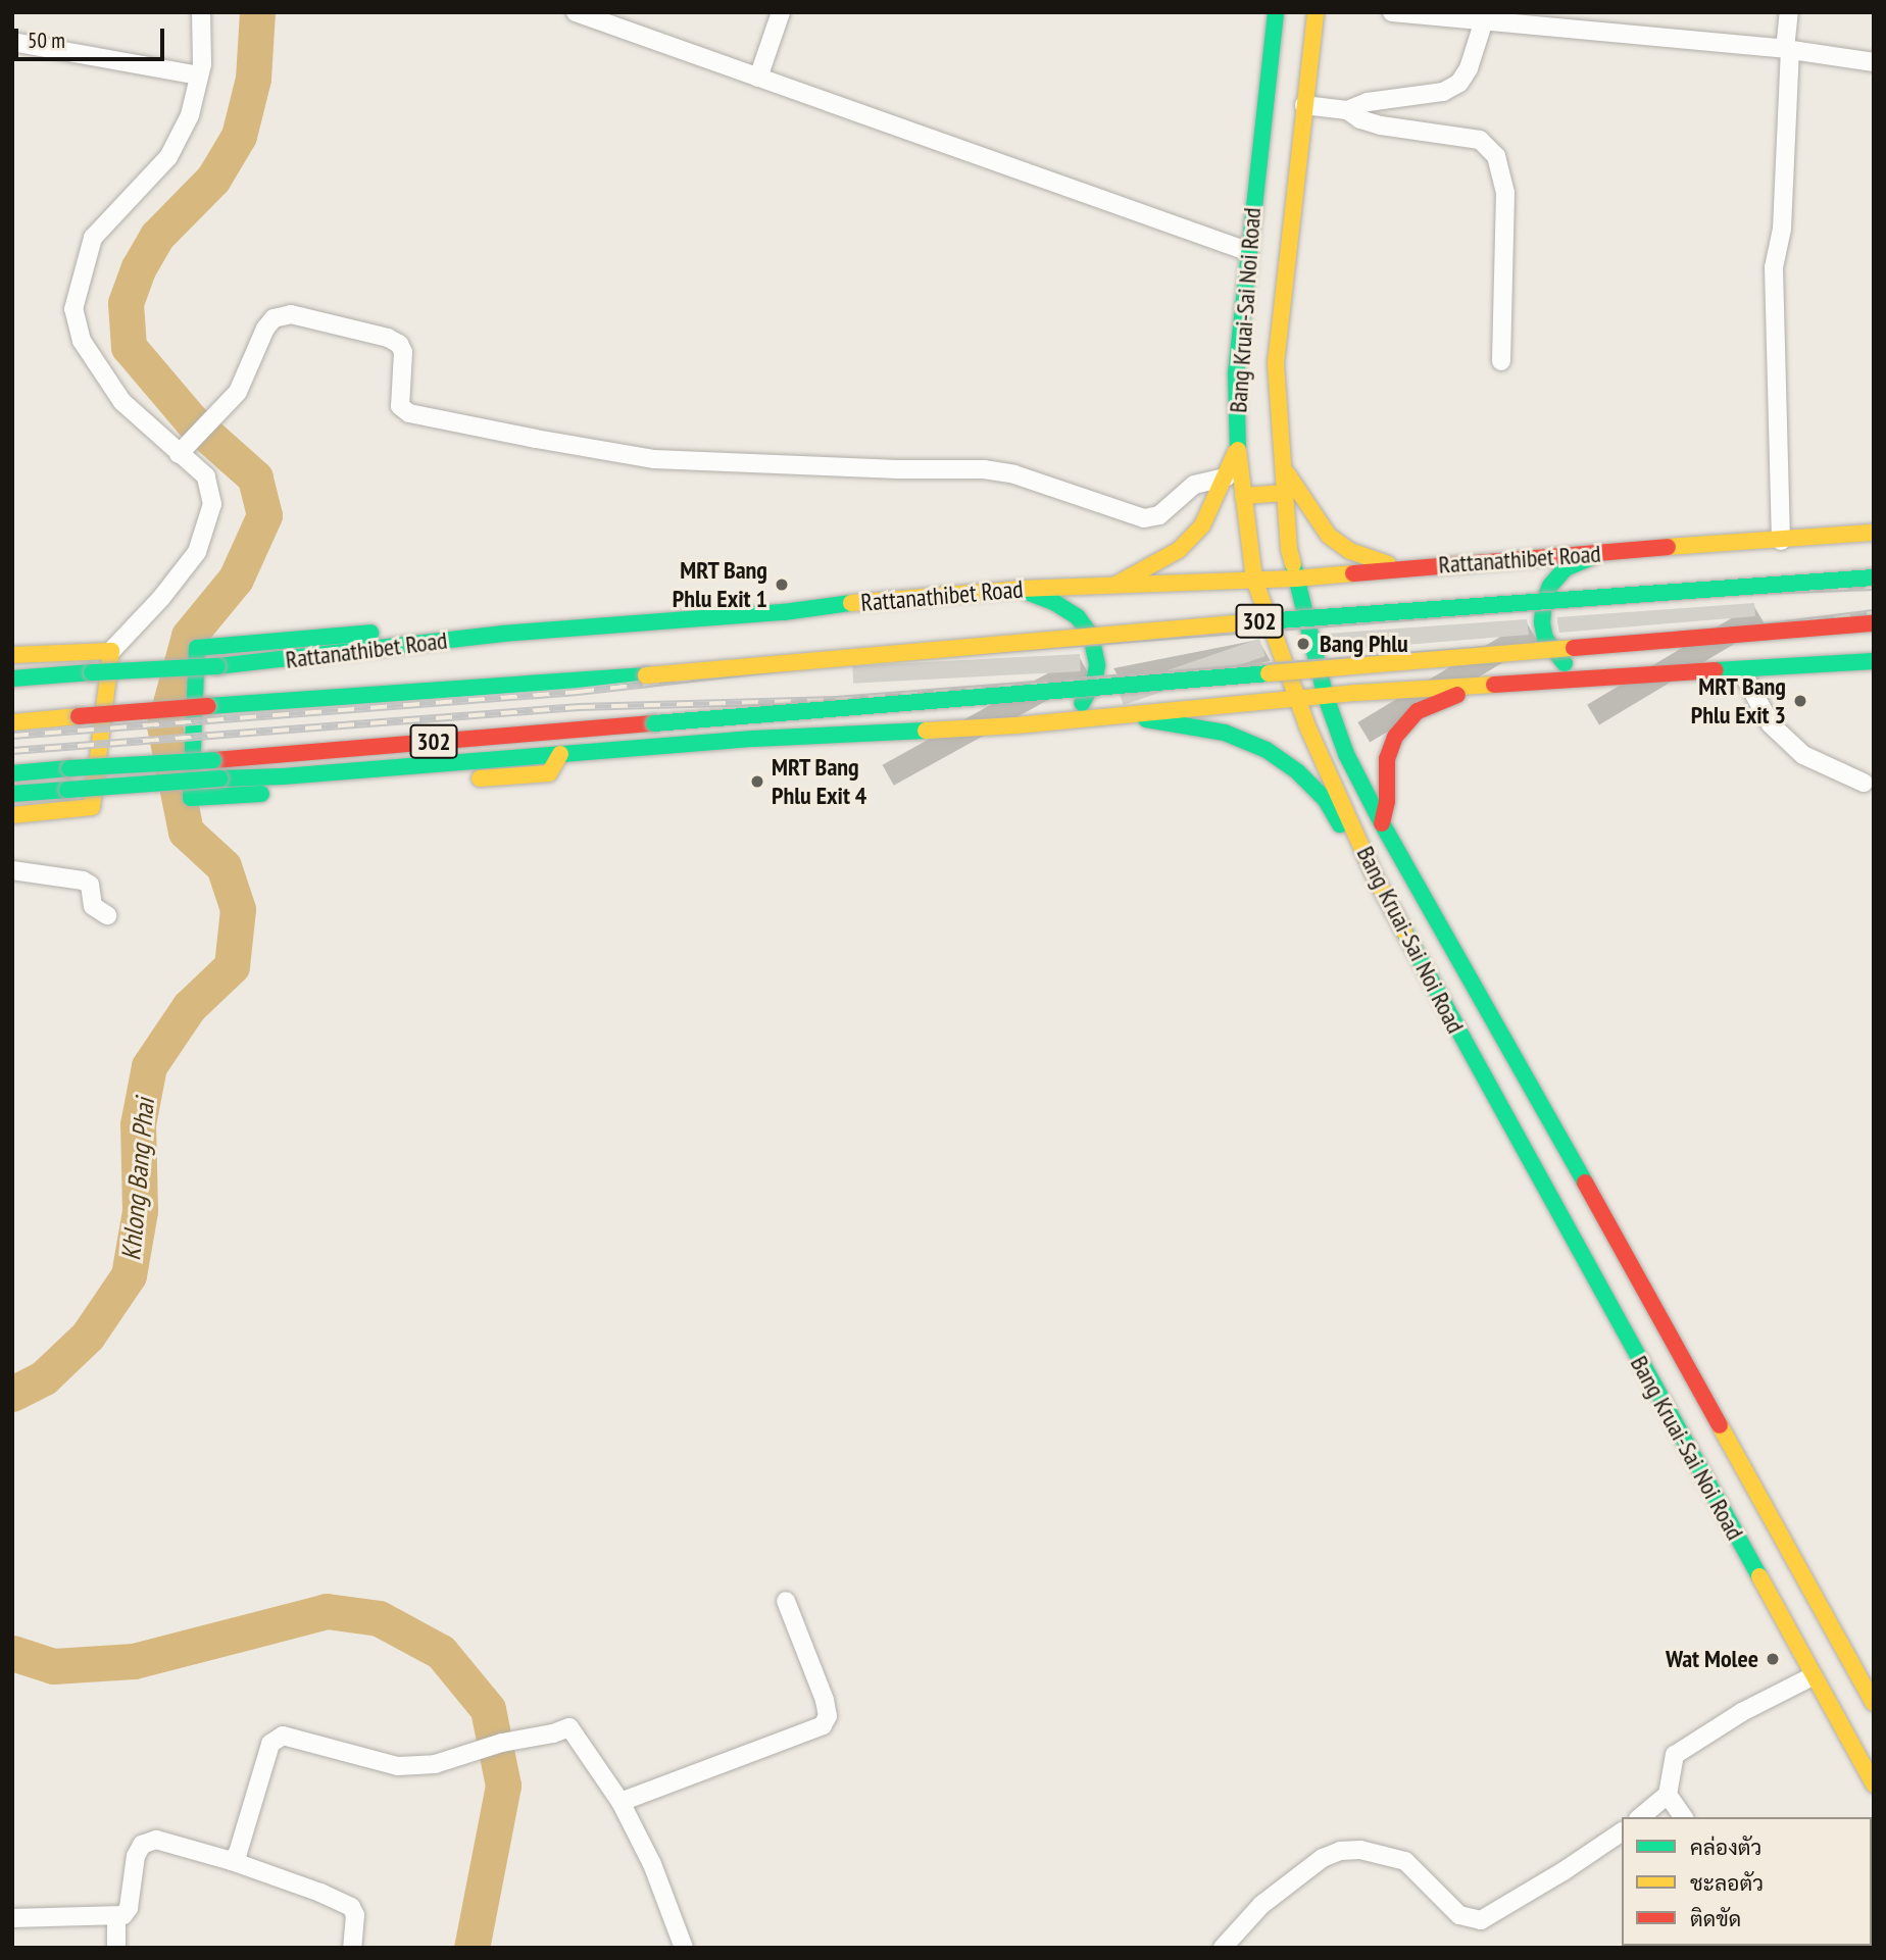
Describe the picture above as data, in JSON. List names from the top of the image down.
{
  "streets": {
    "main road": ["Bang Kruai-Sai Noi Road", "Rattanathibet Road", "302"]
  },
  "crossings": [
    ["Bang Kruai-Sai Noi Road", "Rattanathibet Road"],
    ["Bang Kruai-Sai Noi Road", "302"]
  ],
  "water": ["Khlong Bang Phai"],
  "places": [
    "MRT Bang Phlu Exit 1",
    "Bang Phlu",
    "MRT Bang Phlu Exit 3",
    "MRT Bang Phlu Exit 4",
    "Wat Molee"
  ],
  "legend": ["คล่องตัว", "ชะลอตัว", "ติดขัด"],
  "scale_bar": "50 m"
}
